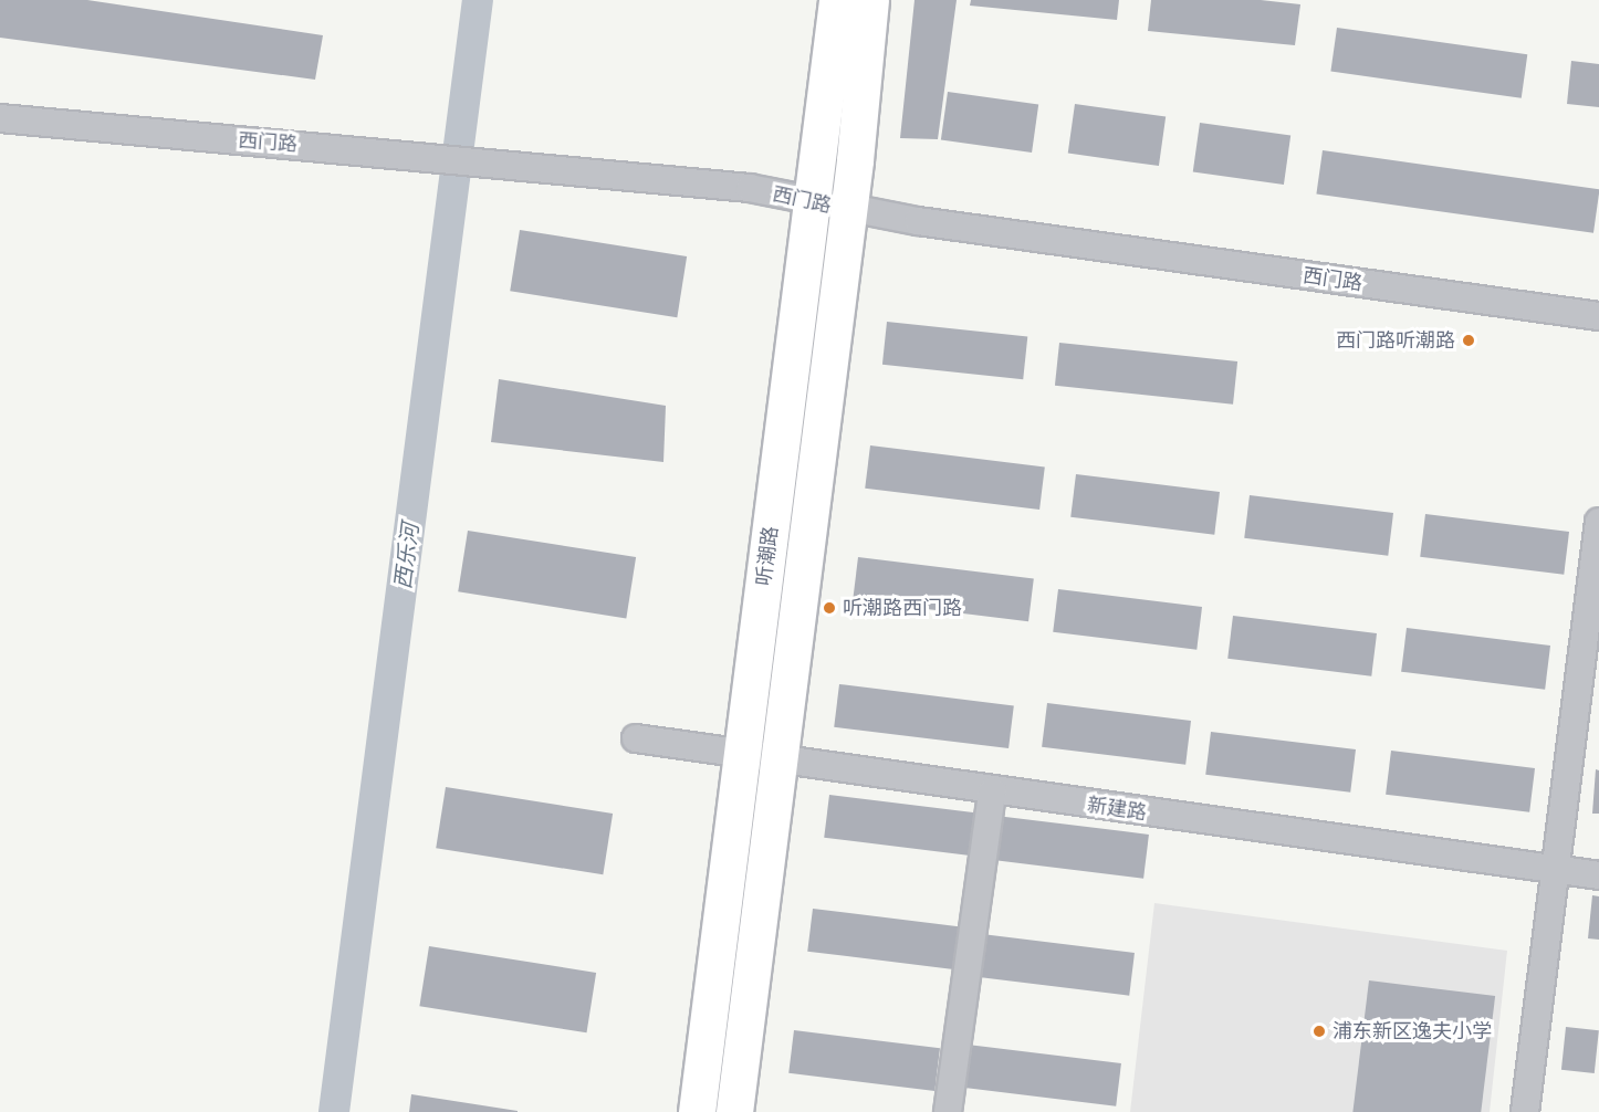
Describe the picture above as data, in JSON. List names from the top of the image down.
{
  "streets": {
    "main road": ["听潮路"],
    "street": ["西门路", "新建路"]
  },
  "crossings": [
    ["西门路", "听潮路"],
    ["听潮路", "新建路"]
  ],
  "water": ["西乐河"],
  "places": ["西门路听潮路", "听潮路西门路", "浦东新区逸夫小学"]
}
